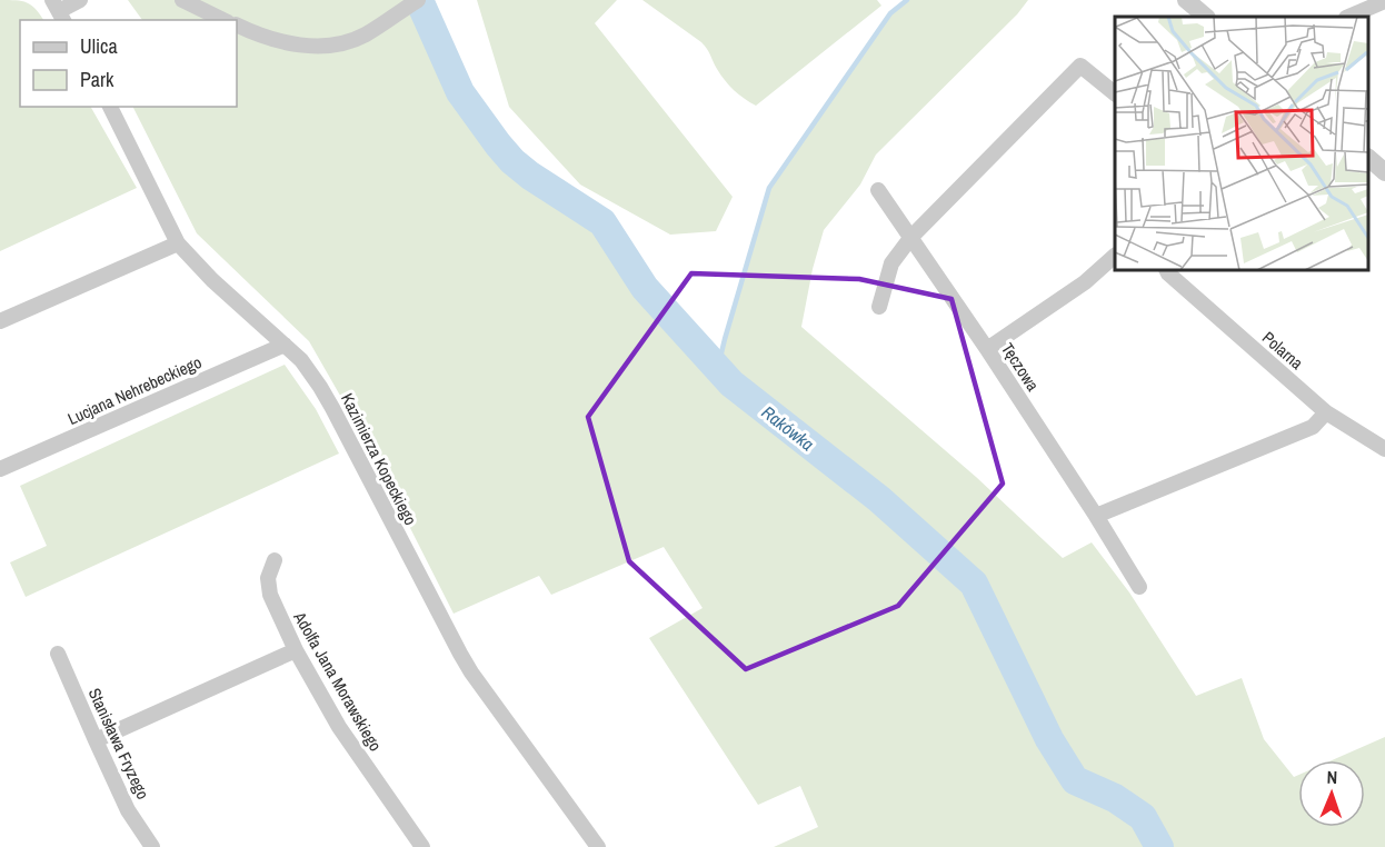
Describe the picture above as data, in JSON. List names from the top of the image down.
{
  "streets": {
    "street": [
      "Polarna",
      "Tęczowa",
      "Lucjana Nehrebeckiego",
      "Kazimierza Kopeckiego",
      "Adolfa Jana Morawskiego",
      "Stanisława Fryzego"
    ]
  },
  "crossings": [
    ["Lucjana Nehrebeckiego", "Kazimierza Kopeckiego"]
  ],
  "water": ["Rakówka"],
  "legend": ["Ulica", "Park"],
  "north": "top"
}
